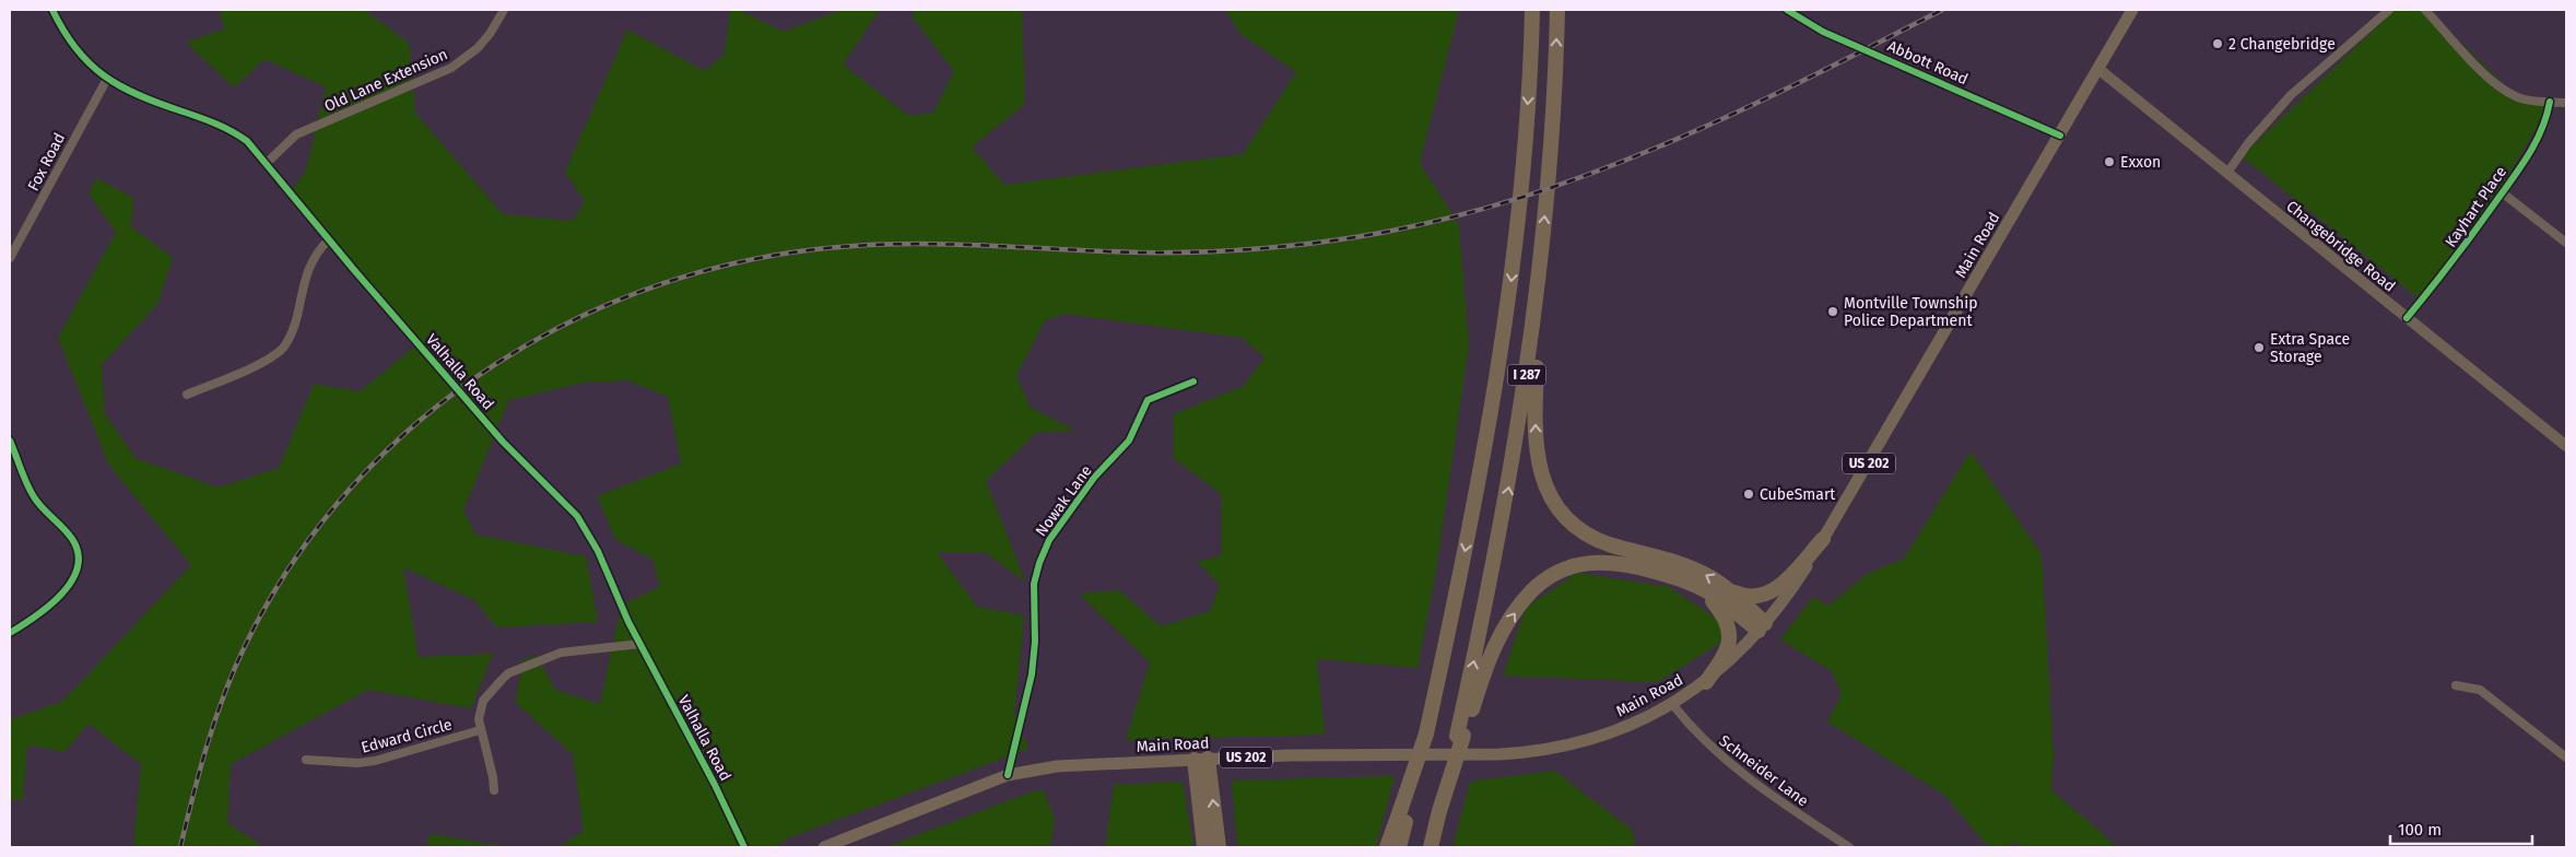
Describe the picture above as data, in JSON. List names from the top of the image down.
{
  "streets": {
    "highway": ["I 287"],
    "main road": ["Main Road", "Changebridge Road", "US 202"],
    "street": [
      "Abbott Road",
      "Old Lane Extension",
      "Fox Road",
      "Kayhart Place",
      "Valhalla Road",
      "Nowak Lane",
      "Edward Circle",
      "Schneider Lane"
    ]
  },
  "crossings": [
    ["Abbott Road", "Main Road"],
    ["Old Lane Extension", "Valhalla Road"],
    ["Fox Road", "Valhalla Road"],
    ["Kayhart Place", "Changebridge Road"],
    ["Main Road", "Changebridge Road"],
    ["Main Road", "Nowak Lane"],
    ["Main Road", "Schneider Lane"]
  ],
  "places": [
    "2 Changebridge",
    "Exxon",
    "Montville Township Police Department",
    "Extra Space Storage",
    "CubeSmart"
  ],
  "scale_bar": "100 m"
}
